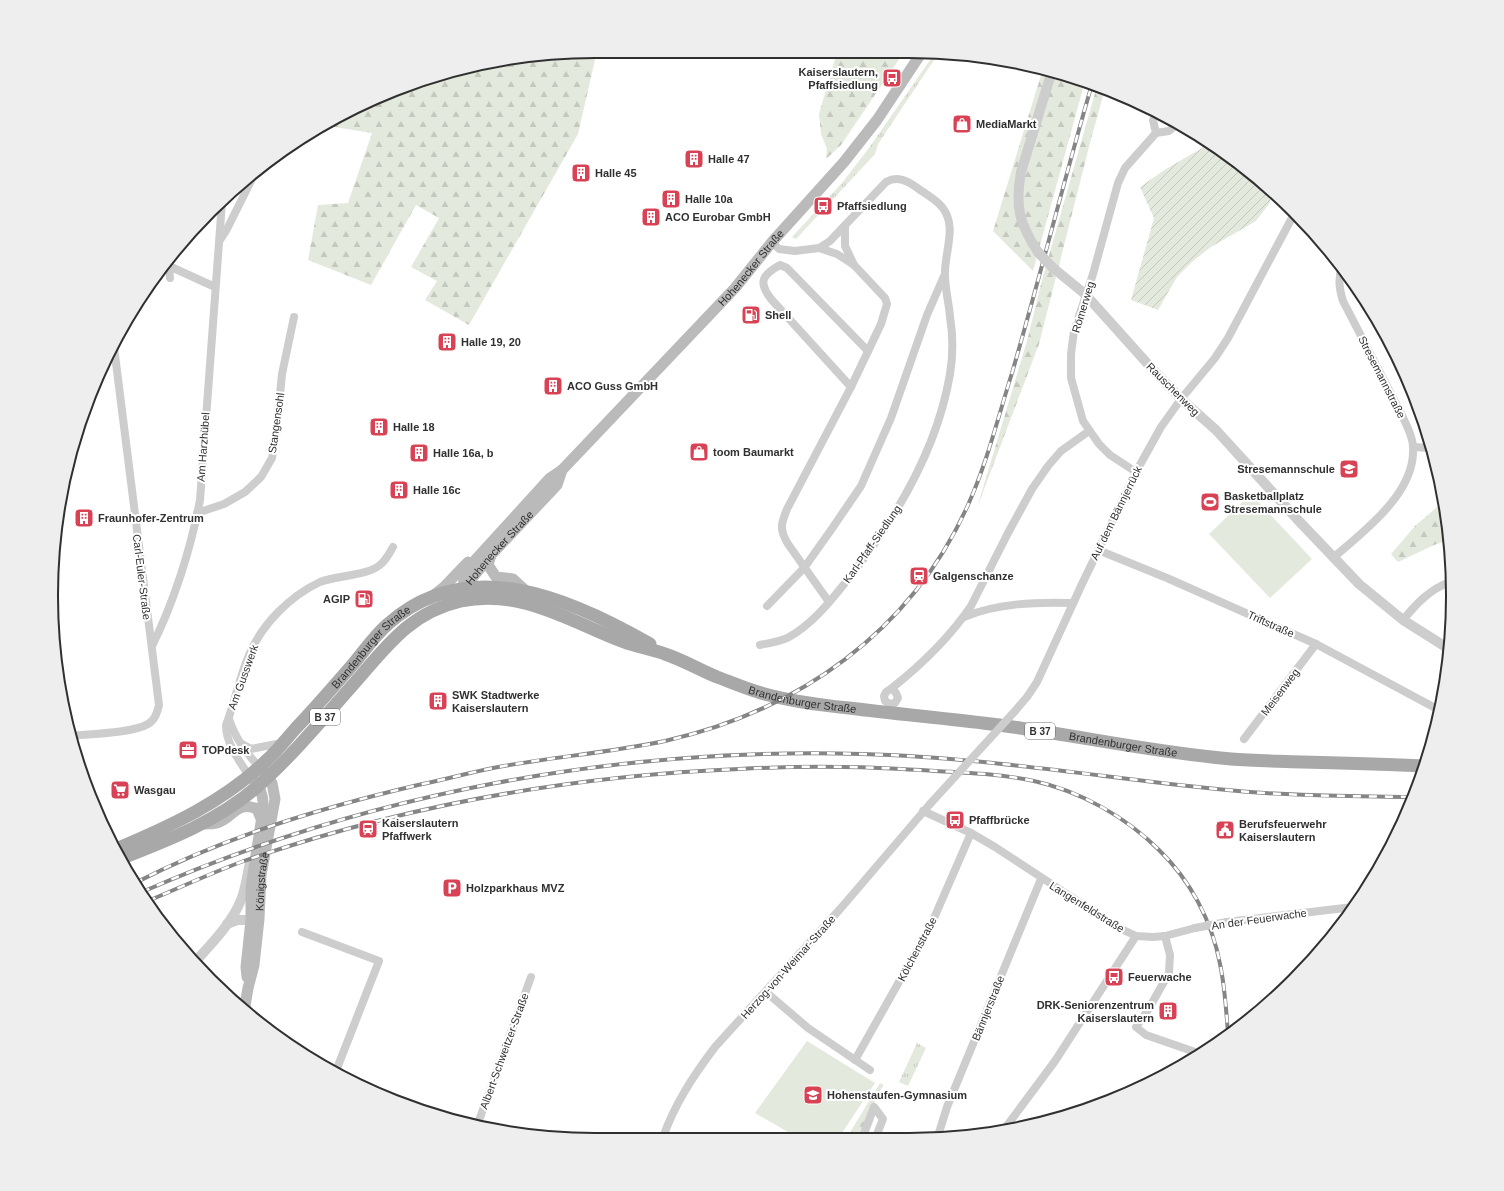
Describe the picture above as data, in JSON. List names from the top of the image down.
{
  "streets": {
    "main road": [
      "Hohenecker Straße",
      "Brandenburger Straße",
      "B 37",
      "Königstraße"
    ],
    "street": [
      "Römerweg",
      "Stresemannstraße",
      "Rauschenweg",
      "Stangensohl",
      "Am Harzhübel",
      "Auf dem Bännjerrück",
      "Karl-Pfaff-Siedlung",
      "Carl-Euler-Straße",
      "Triftstraße",
      "Am Gusswerk",
      "Meisenweg",
      "Langenfeldstraße",
      "An der Feuerwache",
      "Kölchenstraße",
      "Herzog-von-Weimar-Straße",
      "Bännjerstraße",
      "Albert-Schweitzer-Straße"
    ]
  },
  "crossings": [
    ["Hohenecker Straße", "Brandenburger Straße"],
    ["Römerweg", "Rauschenweg"],
    ["Römerweg", "Auf dem Bännjerrück"],
    ["Stresemannstraße", "Rauschenweg"],
    ["Rauschenweg", "Auf dem Bännjerrück"],
    ["Stangensohl", "Am Harzhübel"],
    ["Am Harzhübel", "Carl-Euler-Straße"],
    ["Auf dem Bännjerrück", "Triftstraße"],
    ["Auf dem Bännjerrück", "Herzog-von-Weimar-Straße"],
    ["Triftstraße", "Meisenweg"],
    ["Brandenburger Straße", "Am Gusswerk"],
    ["Brandenburger Straße", "Königstraße"],
    ["Am Gusswerk", "Königstraße"],
    ["Langenfeldstraße", "An der Feuerwache"],
    ["Langenfeldstraße", "Kölchenstraße"],
    ["Langenfeldstraße", "Herzog-von-Weimar-Straße"],
    ["Langenfeldstraße", "Bännjerstraße"]
  ],
  "places": {
    "bus stop": [
      "Kaiserslautern, Pfaffsiedlung",
      "Pfaffsiedlung",
      "Pfaffbrücke",
      "Feuerwache"
    ],
    "shop": ["MediaMarkt", "toom Baumarkt"],
    "building": [
      "Halle 47",
      "Halle 45",
      "Halle 10a",
      "ACO Eurobar GmbH",
      "Halle 19, 20",
      "ACO Guss GmbH",
      "Halle 18",
      "Halle 16a, b",
      "Halle 16c",
      "Fraunhofer-Zentrum",
      "SWK Stadtwerke Kaiserslautern",
      "DRK-Seniorenzentrum Kaiserslautern"
    ],
    "fuel station": ["Shell", "AGIP"],
    "school or university": ["Stresemannschule", "Hohenstaufen-Gymnasium"],
    "sports": ["Basketballplatz Stresemannschule"],
    "station": ["Galgenschanze", "Kaiserslautern Pfaffwerk"],
    "office": ["TOPdesk"],
    "supermarket": ["Wasgau"],
    "public building": ["Berufsfeuerwehr Kaiserslautern"],
    "parking": ["Holzparkhaus MVZ"]
  }
}
